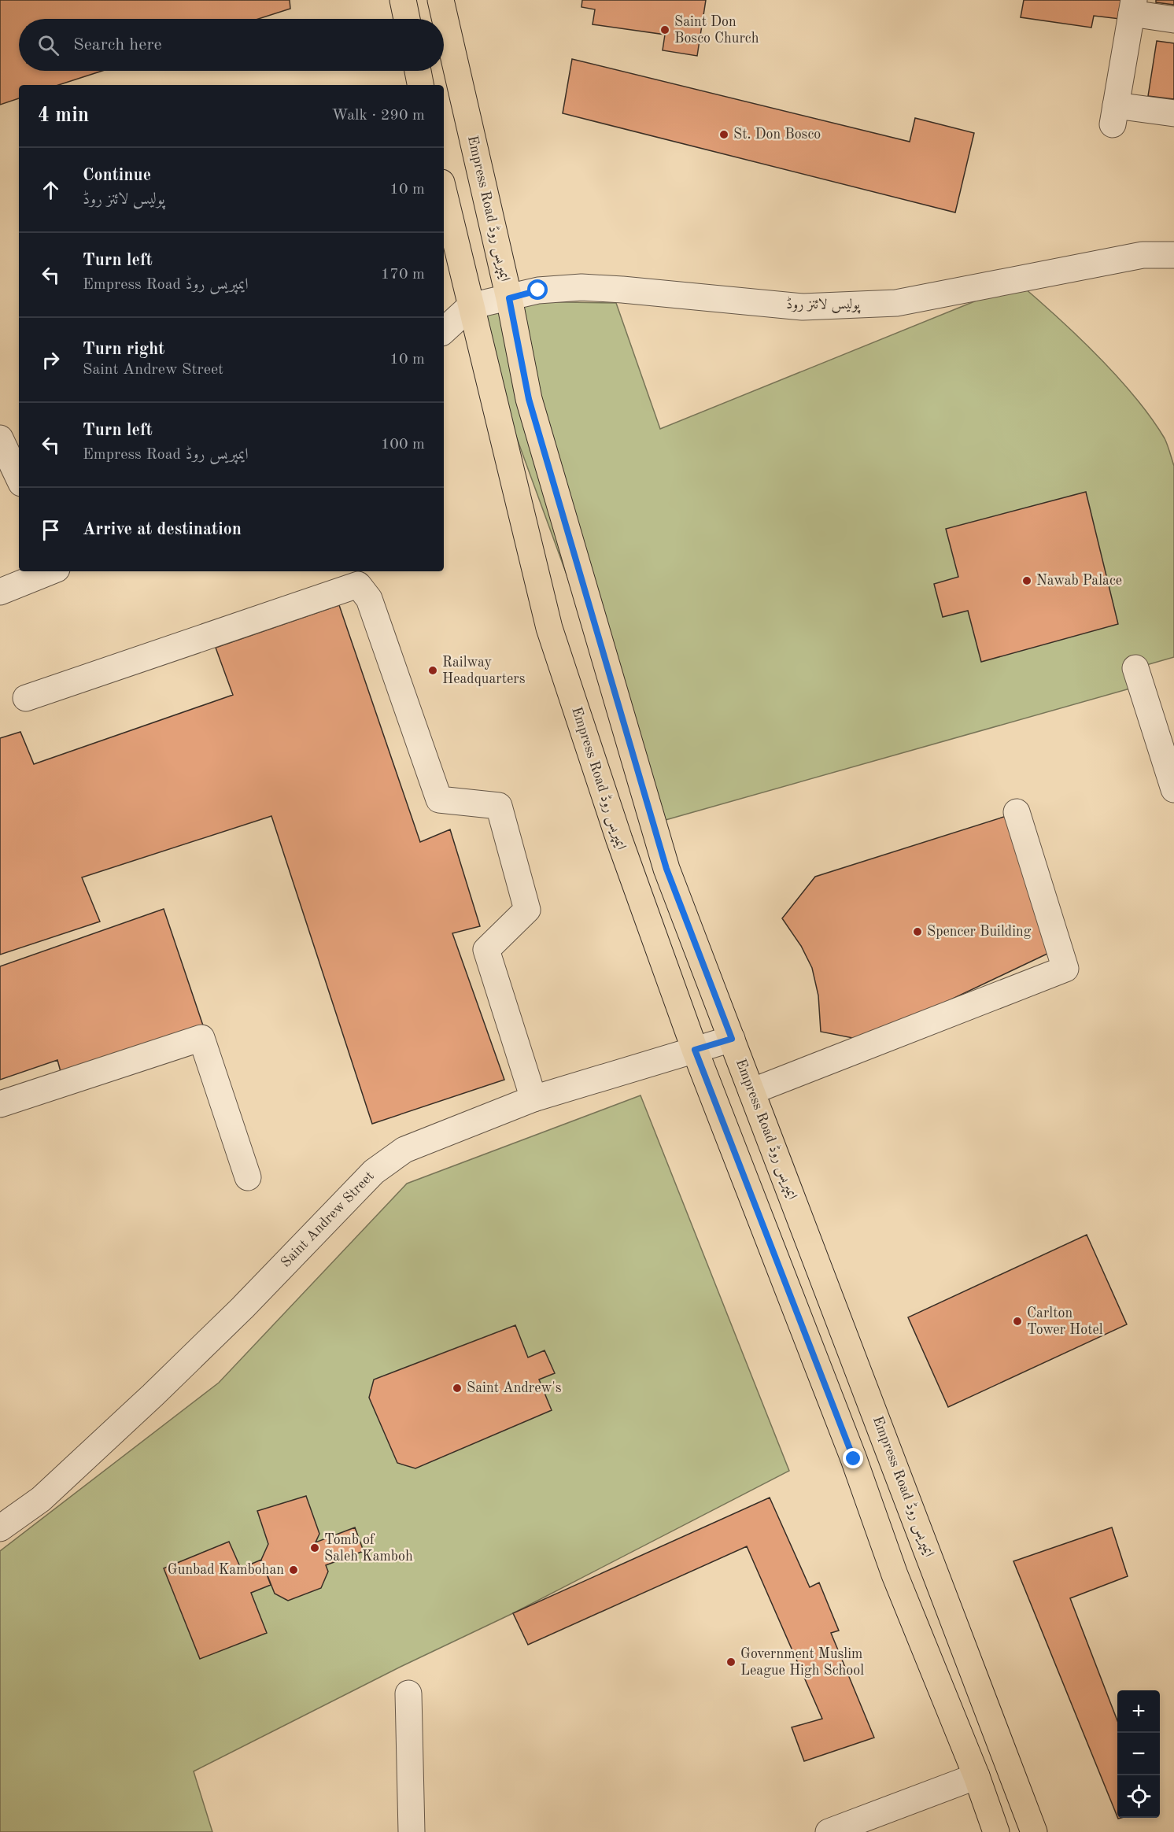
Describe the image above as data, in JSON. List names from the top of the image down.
{
  "streets": {
    "main road": ["Empress Road ایمپریس روڈ"],
    "street": ["پولیس لائنز روڈ", "Saint Andrew Street"]
  },
  "crossings": [
    ["Empress Road ایمپریس روڈ", "پولیس لائنز روڈ"],
    ["Empress Road ایمپریس روڈ", "Saint Andrew Street"]
  ],
  "places": [
    "Saint Don Bosco Church",
    "St. Don Bosco",
    "Nawab Palace",
    "Railway Headquarters",
    "Spencer Building",
    "Carlton Tower Hotel",
    "Saint Andrew's",
    "Tomb of Saleh Kamboh",
    "Gunbad Kambohan",
    "Government Muslim League High School"
  ],
  "page": {
    "search": "Search here",
    "heading": ["4 min", "Walk · 290 m"],
    "list": [
      ["Continue", "پولیس لائنز روڈ", "10 m"],
      ["Turn left", "Empress Road ایمپریس روڈ", "170 m"],
      ["Turn right", "Saint Andrew Street", "10 m"],
      ["Turn left", "Empress Road ایمپریس روڈ", "100 m"],
      "Arrive at destination"
    ],
    "map_buttons": ["+", "−"]
  }
}
